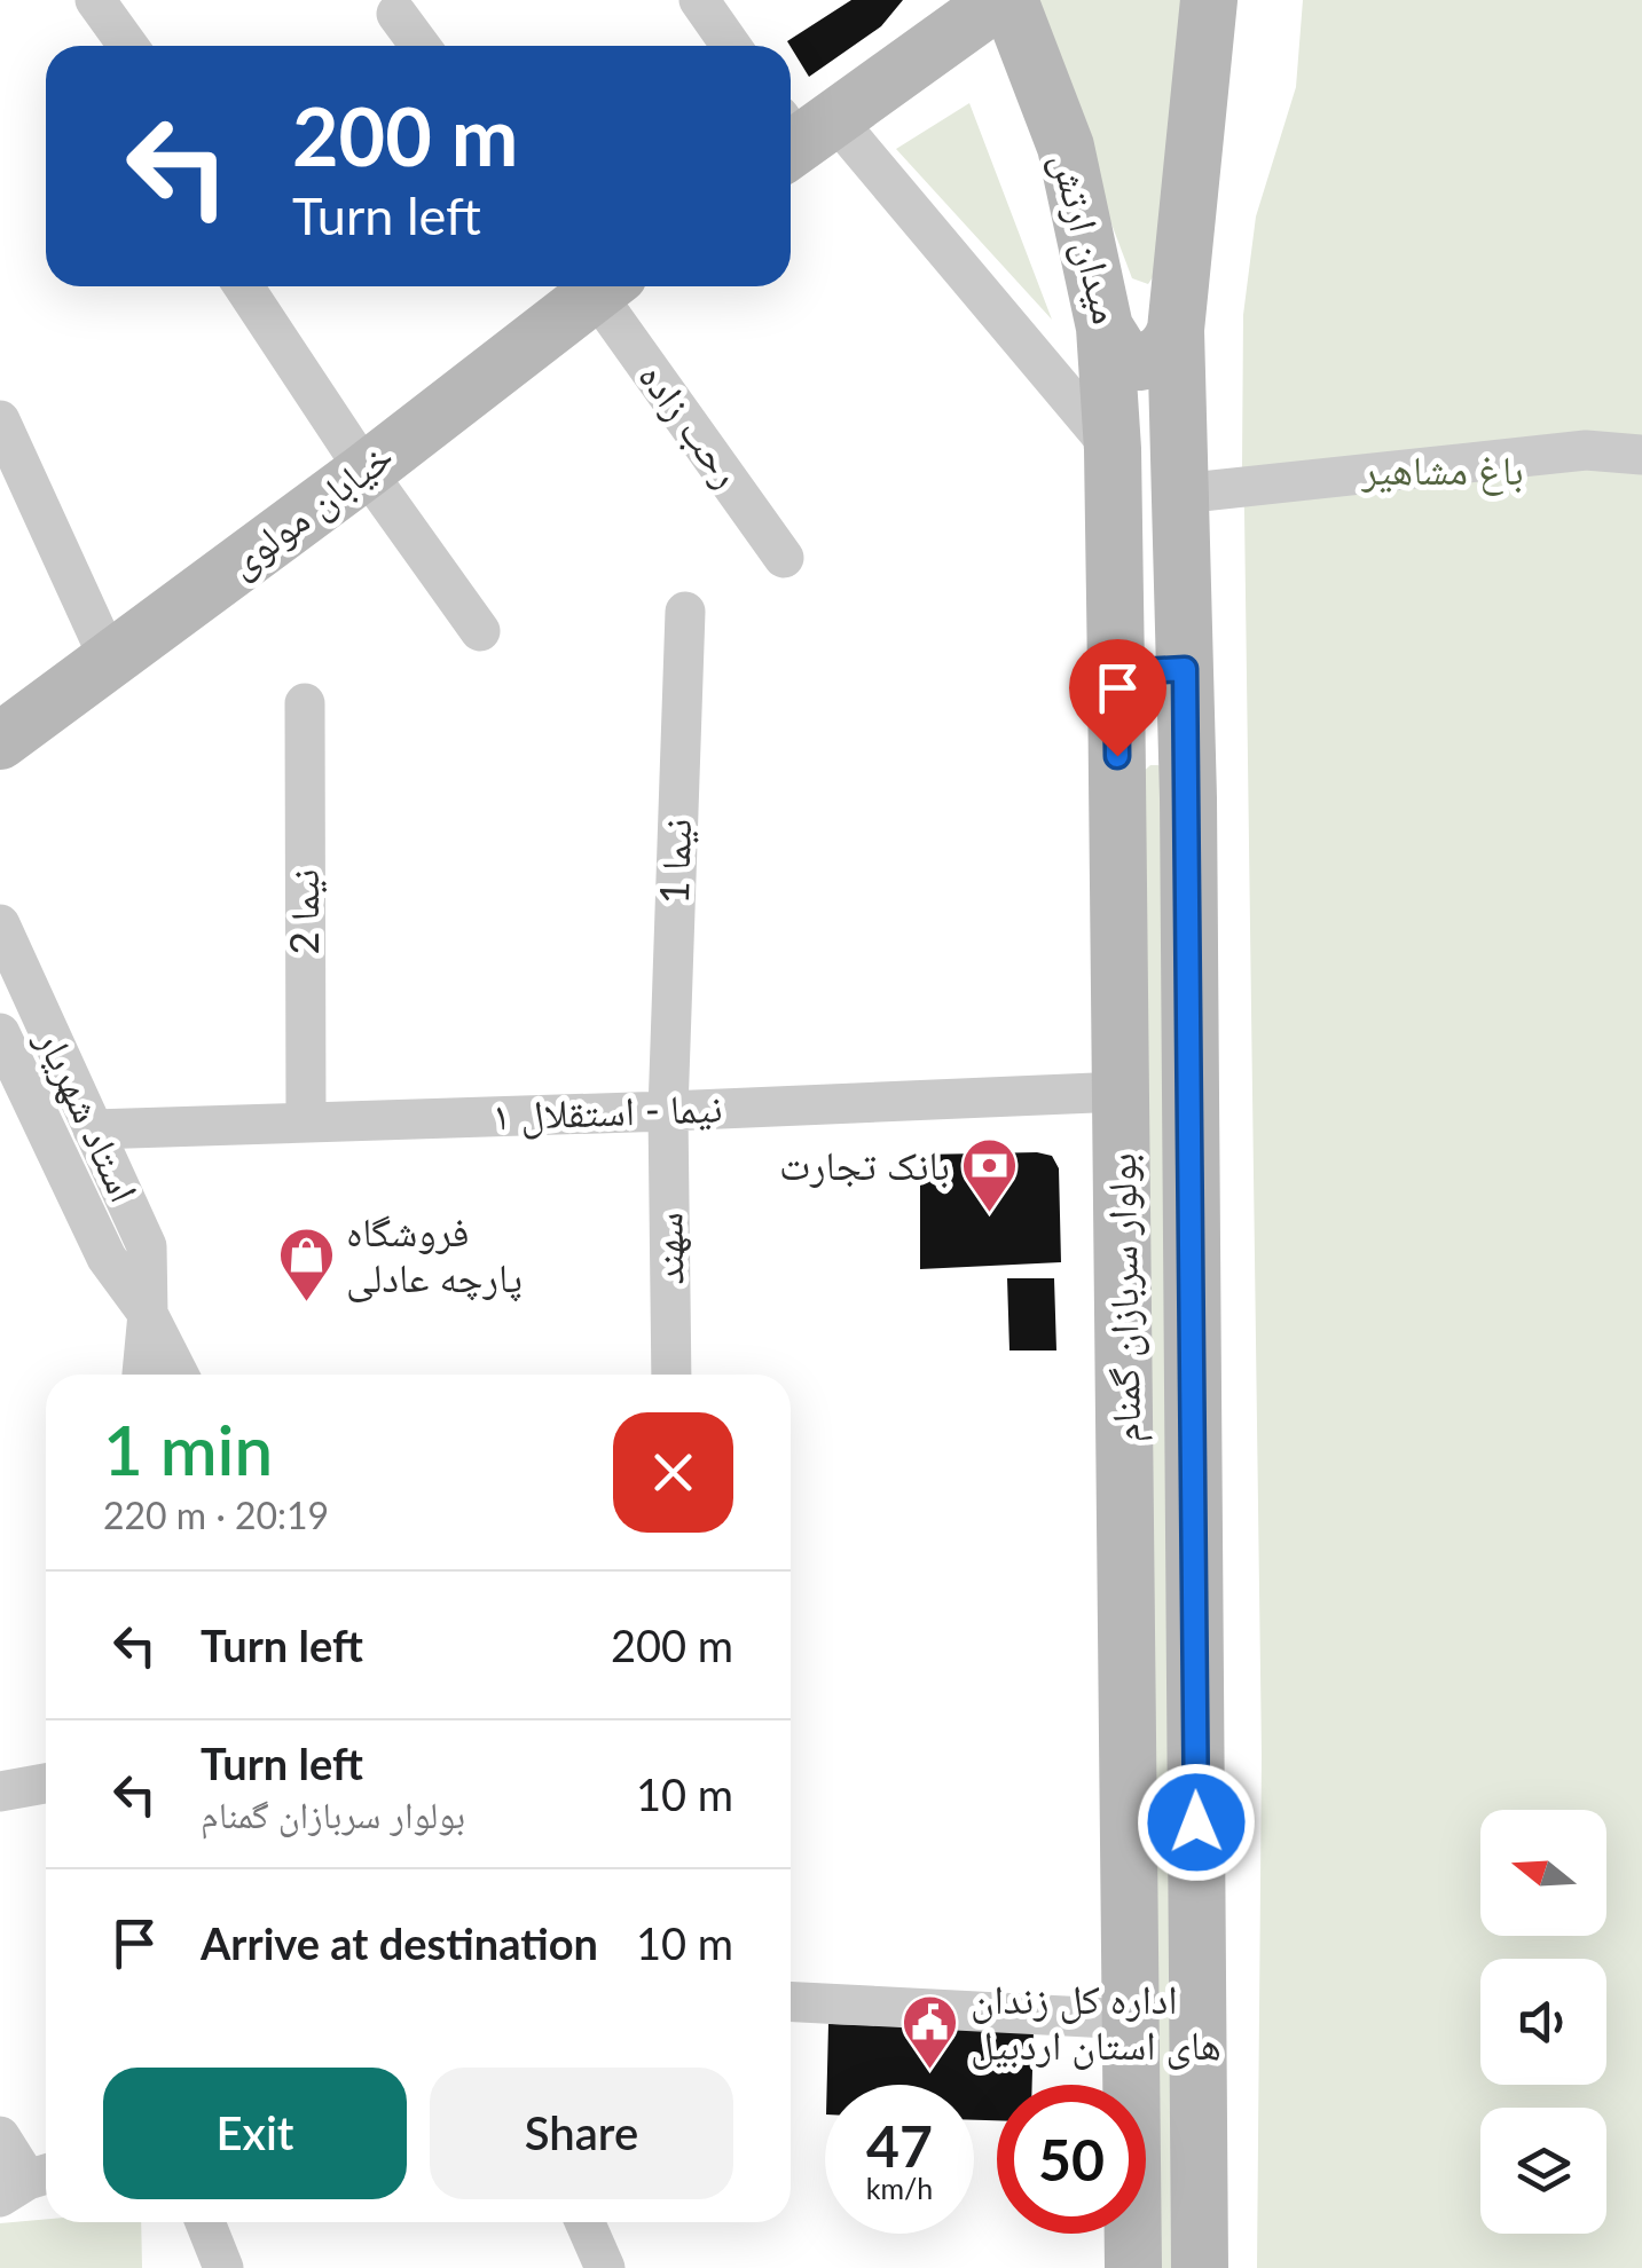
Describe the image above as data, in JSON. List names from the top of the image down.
{
  "streets": {
    "main road": ["میدان ارتش", "خیابان مولوی", "بولوار سربازان گمنام"],
    "street": [
      "رحب زاده",
      "نیما 1",
      "نیما 2",
      "نیما - استقلال ۱",
      "استاد شهریار",
      "سهند"
    ]
  },
  "crossings": [
    ["میدان ارتش", "بولوار سربازان گمنام"],
    ["نیما 1", "نیما - استقلال ۱"],
    ["نیما 1", "سهند"],
    ["نیما 2", "نیما - استقلال ۱"],
    ["نیما - استقلال ۱", "استاد شهریار"],
    ["نیما - استقلال ۱", "سهند"],
    ["نیما - استقلال ۱", "بولوار سربازان گمنام"]
  ],
  "parks": ["باغ مشاهیر"],
  "places": {
    "bank": ["بانک تجارت"],
    "shop": ["فروشگاه پارچه عادلی"],
    "public building": ["اداره کل زندان های استان اردبیل"]
  },
  "north": "left",
  "page": {
    "turn": ["200 m", "Turn left"],
    "heading": ["1 min", "220 m · 20:19"],
    "list": [
      {
        "name": "Turn left",
        "value": "200 m"
      },
      {
        "name": "Turn left",
        "note": "بولوار سربازان گمنام",
        "value": "10 m"
      },
      {
        "name": "Arrive at destination",
        "value": "10 m"
      }
    ],
    "buttons": ["Exit", "Share"],
    "speed": "47 km/h",
    "limit": "50"
  }
}
